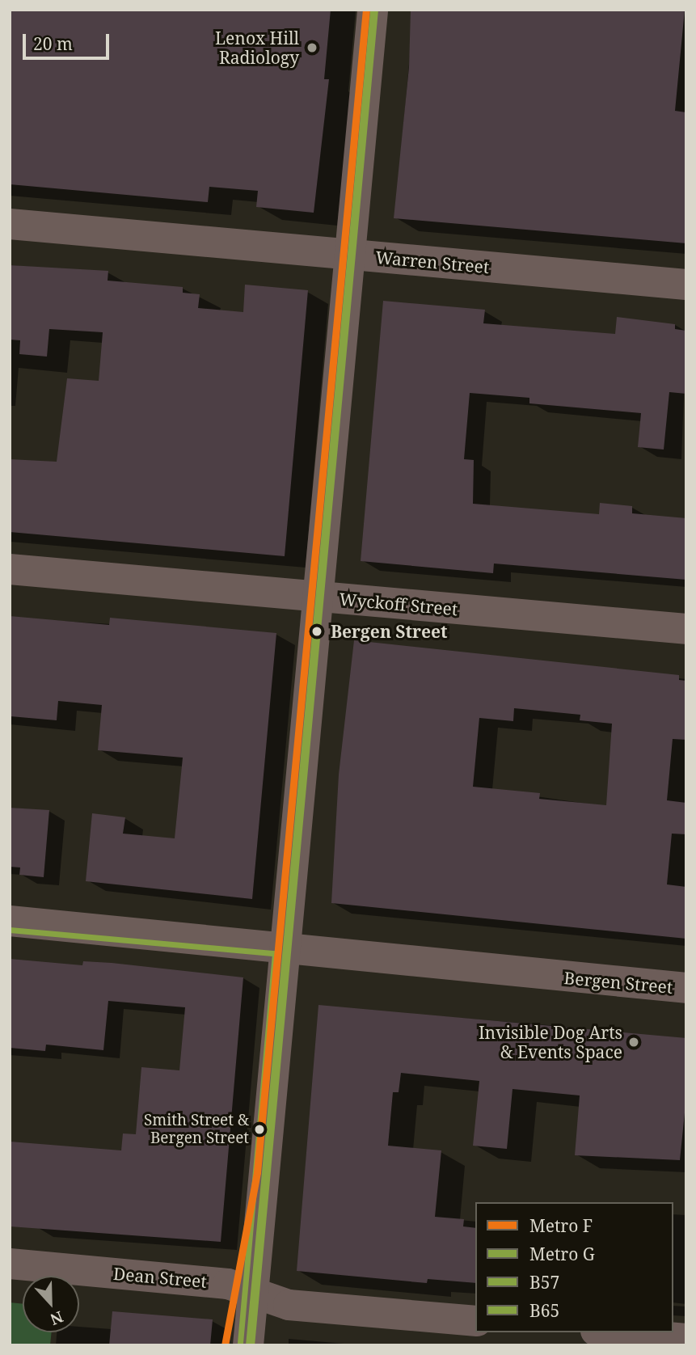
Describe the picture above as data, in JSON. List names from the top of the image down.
{
  "streets": {
    "street": [
      "Warren Street",
      "Wyckoff Street",
      "Bergen Street",
      "Dean Street"
    ]
  },
  "places": [
    "Lenox Hill Radiology",
    "Bergen Street",
    "Invisible Dog Arts & Events Space",
    "Smith Street & Bergen Street"
  ],
  "lines": [
    "metro line F",
    "transit line B57",
    "metro line G",
    "transit line B65"
  ],
  "legend": [
    "Metro F",
    "Metro G",
    "B57",
    "B65"
  ],
  "scale_bar": "20 m",
  "north": "bottom"
}
